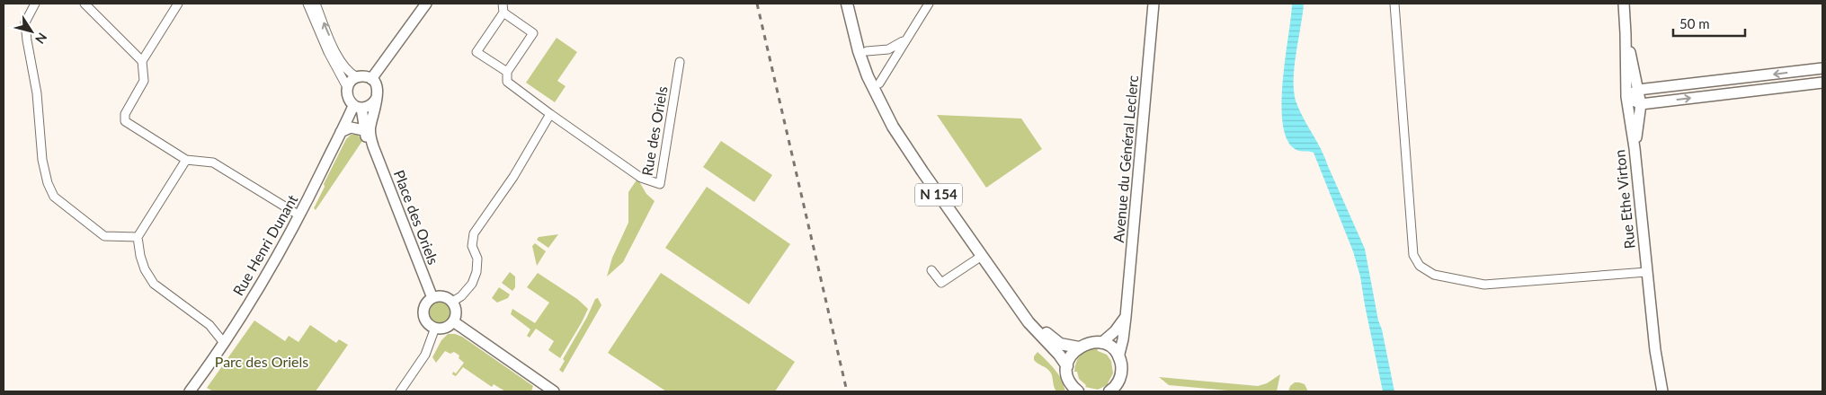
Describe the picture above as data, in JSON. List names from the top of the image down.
{
  "streets": {
    "main road": [
      "Avenue du Général Leclerc",
      "N 154",
      "Rue Ethe Virton",
      "Place des Oriels",
      "Rue Henri Dunant"
    ],
    "street": ["Rue des Oriels"]
  },
  "parks": ["Parc des Oriels"],
  "scale_bar": "50 m",
  "north": "bottom right"
}
